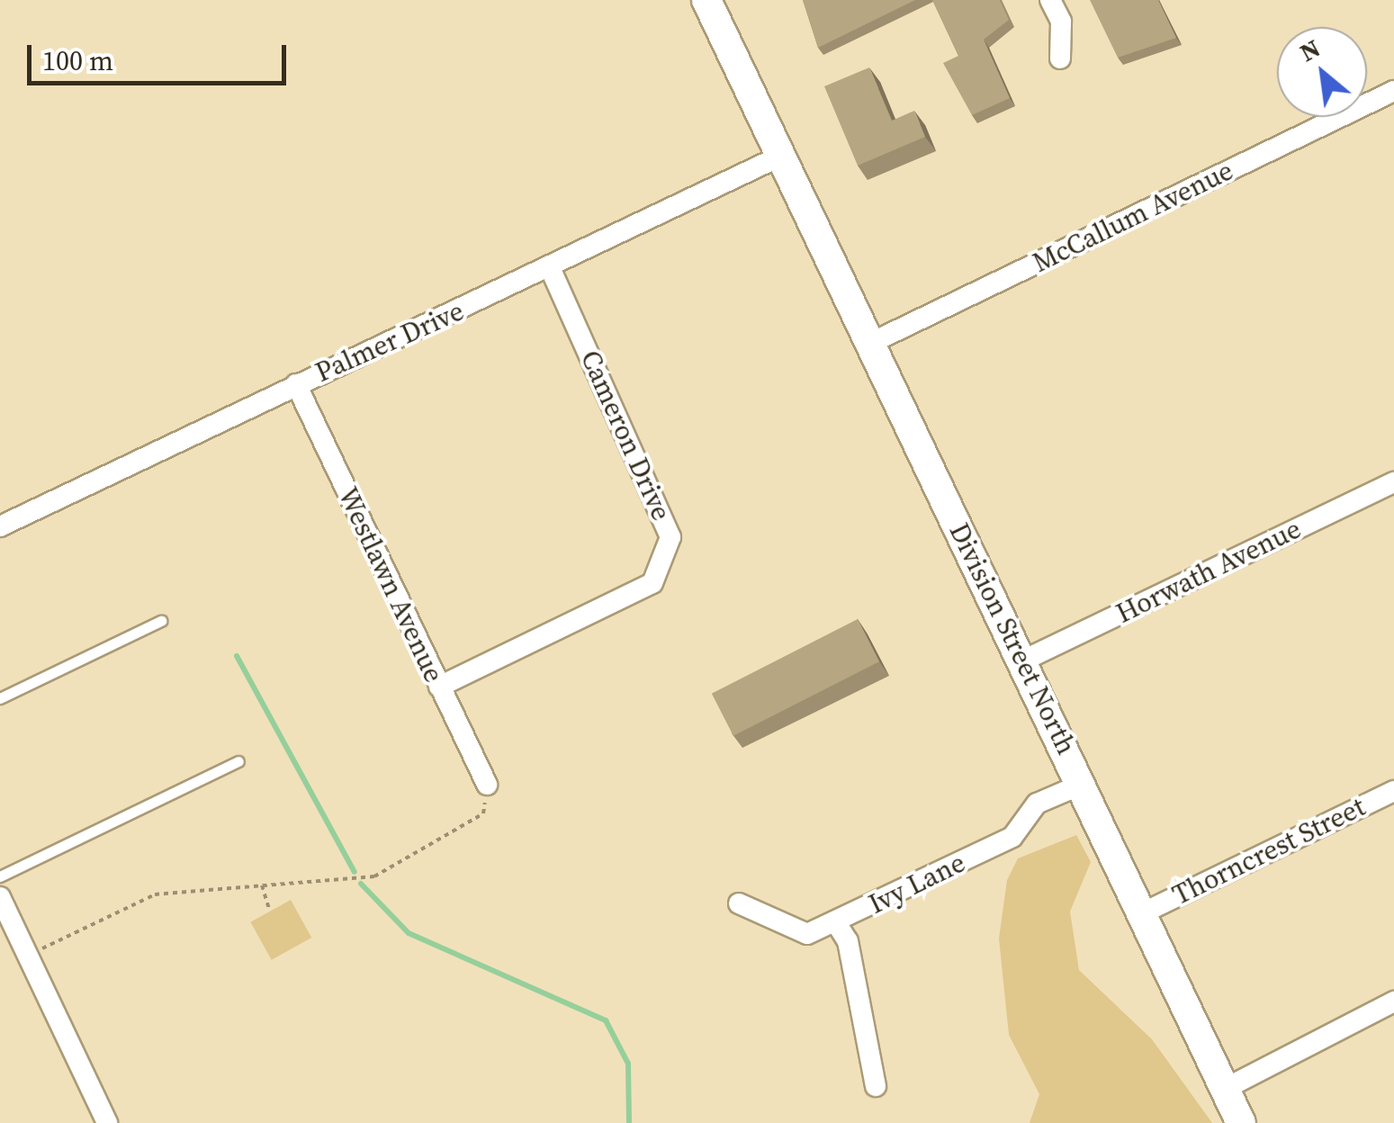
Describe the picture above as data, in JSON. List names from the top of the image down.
{
  "streets": {
    "main road": ["Division Street North"],
    "street": [
      "McCallum Avenue",
      "Palmer Drive",
      "Cameron Drive",
      "Horwath Avenue",
      "Westlawn Avenue",
      "Thorncrest Street",
      "Ivy Lane"
    ]
  },
  "crossings": [
    ["McCallum Avenue", "Division Street North"],
    ["Palmer Drive", "Cameron Drive"],
    ["Palmer Drive", "Westlawn Avenue"],
    ["Palmer Drive", "Division Street North"],
    ["Cameron Drive", "Westlawn Avenue"],
    ["Horwath Avenue", "Division Street North"],
    ["Division Street North", "Thorncrest Street"],
    ["Division Street North", "Ivy Lane"]
  ],
  "scale_bar": "100 m",
  "north": "top left"
}
